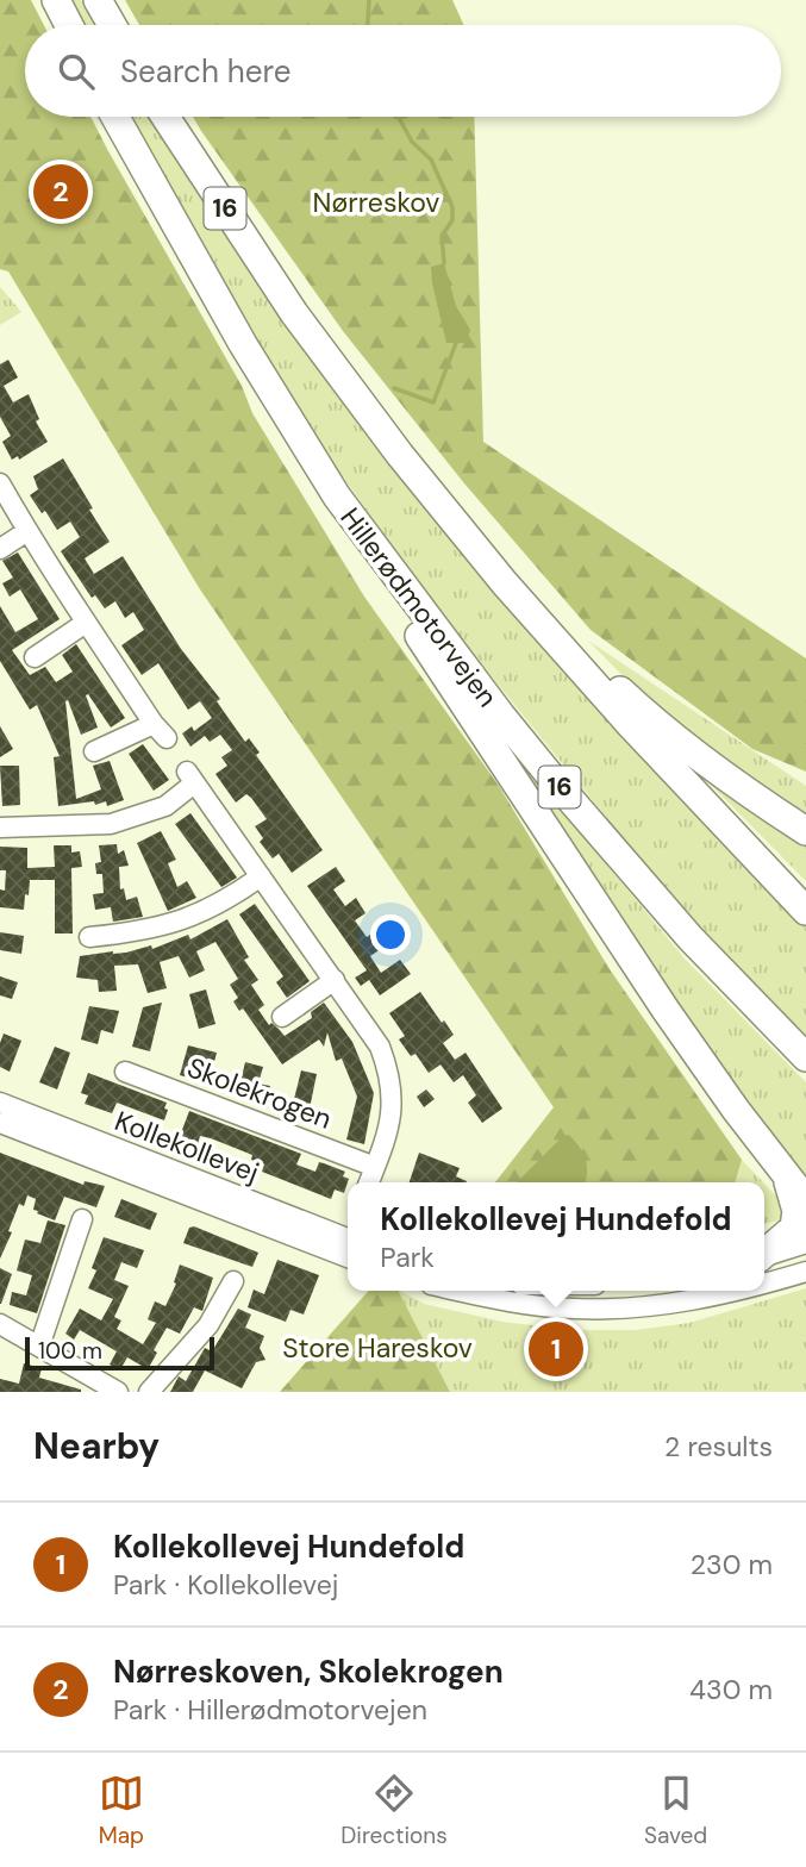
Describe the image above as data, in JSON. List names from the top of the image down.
{
  "streets": {
    "highway": ["16", "Hillerødmotorvejen"],
    "street": ["Skolekrogen", "Kollekollevej"]
  },
  "parks": ["Nørreskov", "Store Hareskov"],
  "scale_bar": "100 m",
  "page": {
    "search": "Search here",
    "pins": ["2", "1"],
    "popup": ["Kollekollevej Hundefold", "Park"],
    "scale": "100 m",
    "heading": ["Nearby", "2 results"],
    "list": [
      {
        "mark": "1",
        "name": "Kollekollevej Hundefold",
        "note": "Park · Kollekollevej",
        "value": "230 m"
      },
      {
        "mark": "2",
        "name": "Nørreskoven, Skolekrogen",
        "note": "Park · Hillerødmotorvejen",
        "value": "430 m"
      }
    ],
    "nav": ["Map", "Directions", "Saved"]
  }
}
